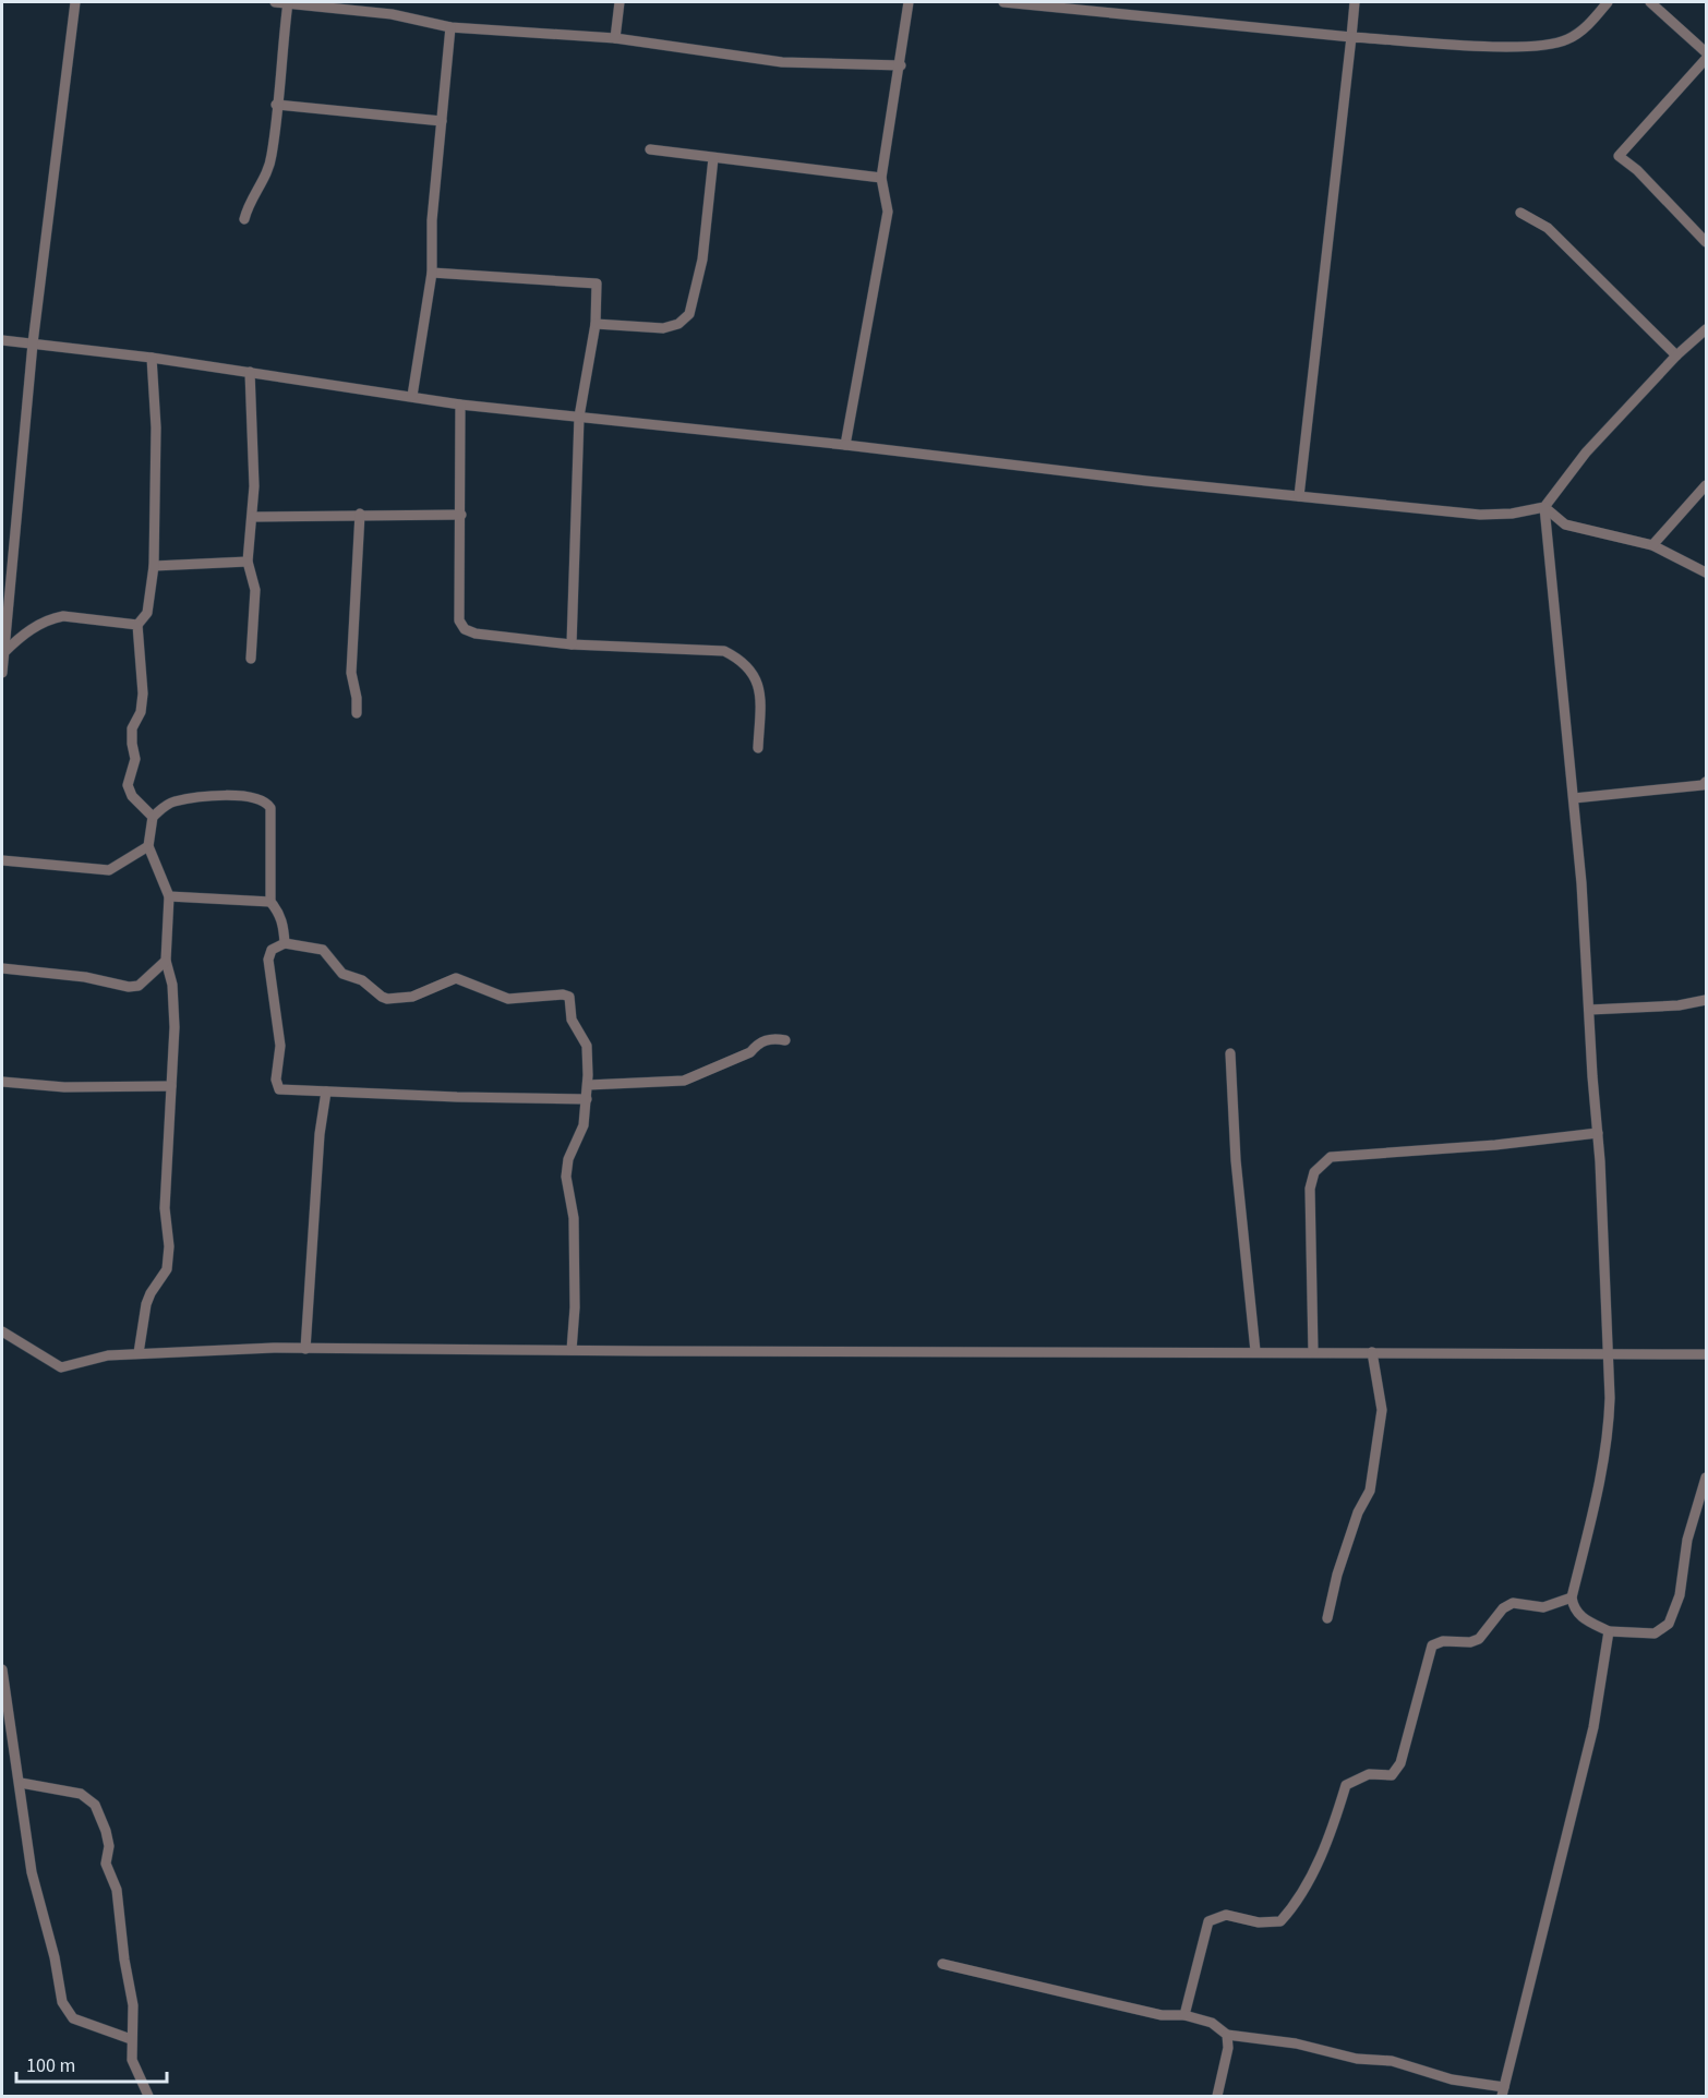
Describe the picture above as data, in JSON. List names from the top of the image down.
{
  "scale_bar": "100 m"
}
